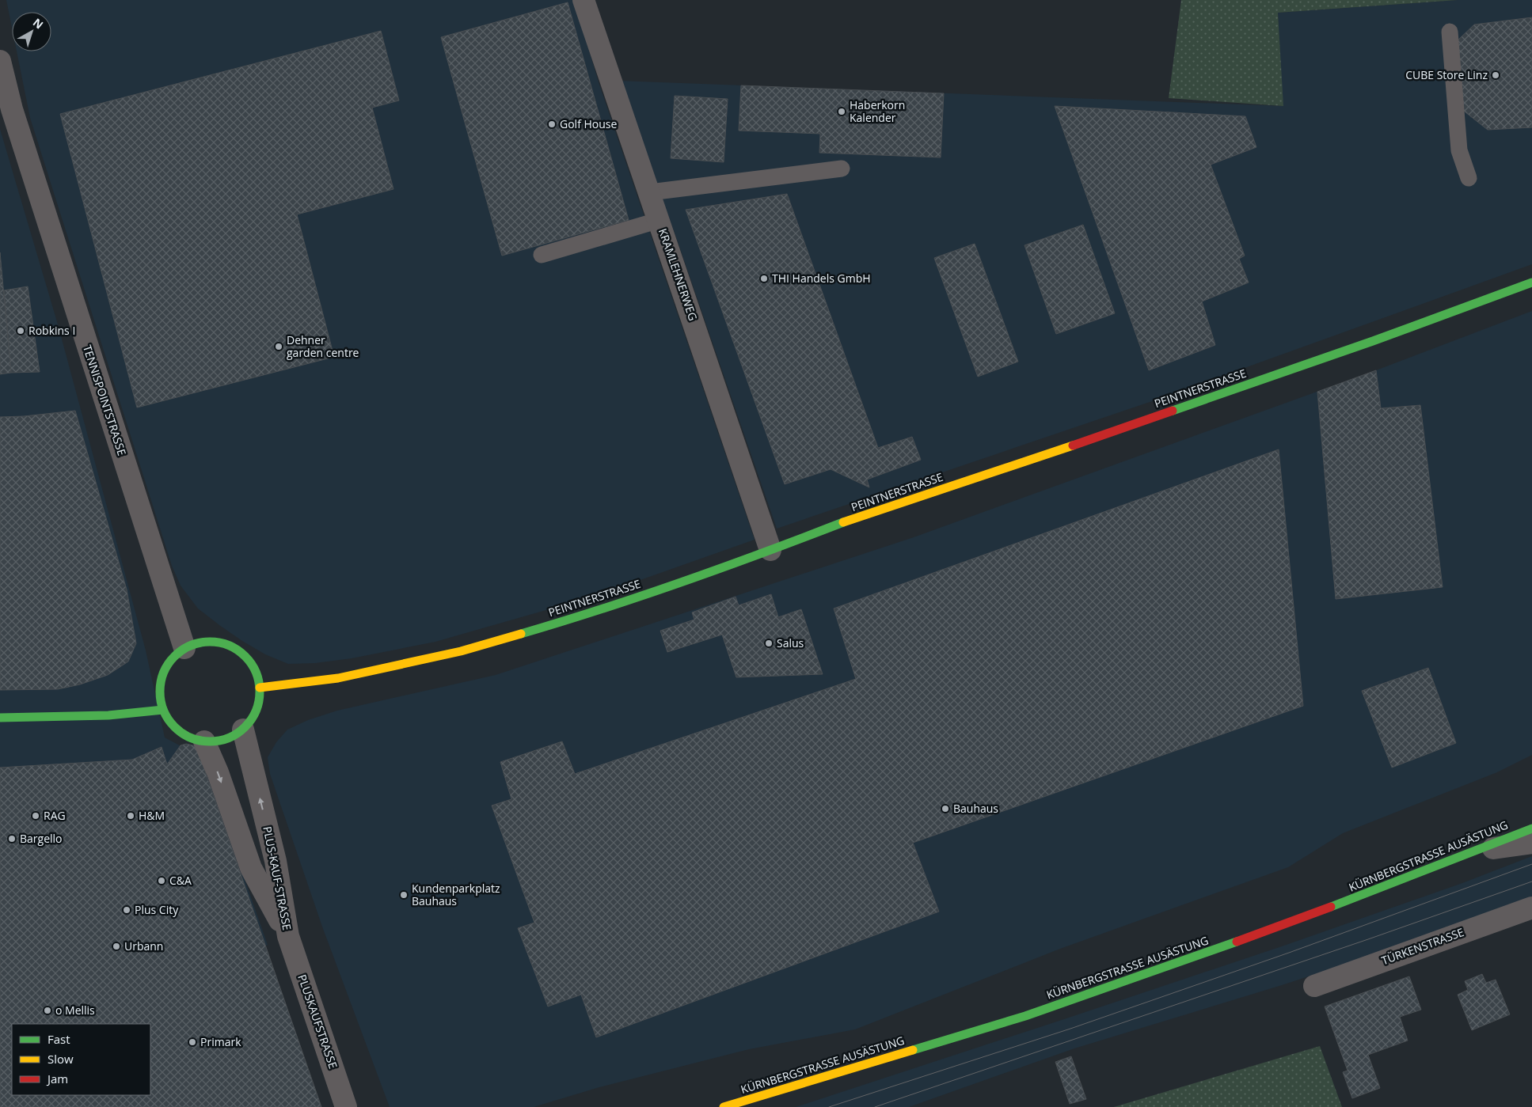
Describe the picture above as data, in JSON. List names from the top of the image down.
{
  "streets": {
    "street": [
      "KRAMLEHNERWEG",
      "PEINTNERSTRASSE",
      "TENNISPOINTSTRASSE",
      "KÜRNBERGSTRASSE AUSÄSTUNG",
      "PLUS-KAUF-STRASSE",
      "TÜRKENSTRASSE",
      "PLUSKAUFSTRASSE"
    ]
  },
  "crossings": [
    ["KRAMLEHNERWEG", "PEINTNERSTRASSE"],
    ["PEINTNERSTRASSE", "TENNISPOINTSTRASSE"],
    ["PEINTNERSTRASSE", "PLUS-KAUF-STRASSE"],
    ["TENNISPOINTSTRASSE", "PLUS-KAUF-STRASSE"],
    ["PLUS-KAUF-STRASSE", "PLUSKAUFSTRASSE"]
  ],
  "places": [
    "CUBE Store Linz",
    "Haberkorn Kalender",
    "Golf House",
    "THI Handels GmbH",
    "Robkins I",
    "Dehner garden centre",
    "Salus",
    "Bauhaus",
    "RAG",
    "H&M",
    "Bargello",
    "C&A",
    "Kundenparkplatz Bauhaus",
    "Plus City",
    "Urbann",
    "o Mellis",
    "Primark"
  ],
  "legend": ["Fast", "Slow", "Jam"],
  "north": "top right"
}
